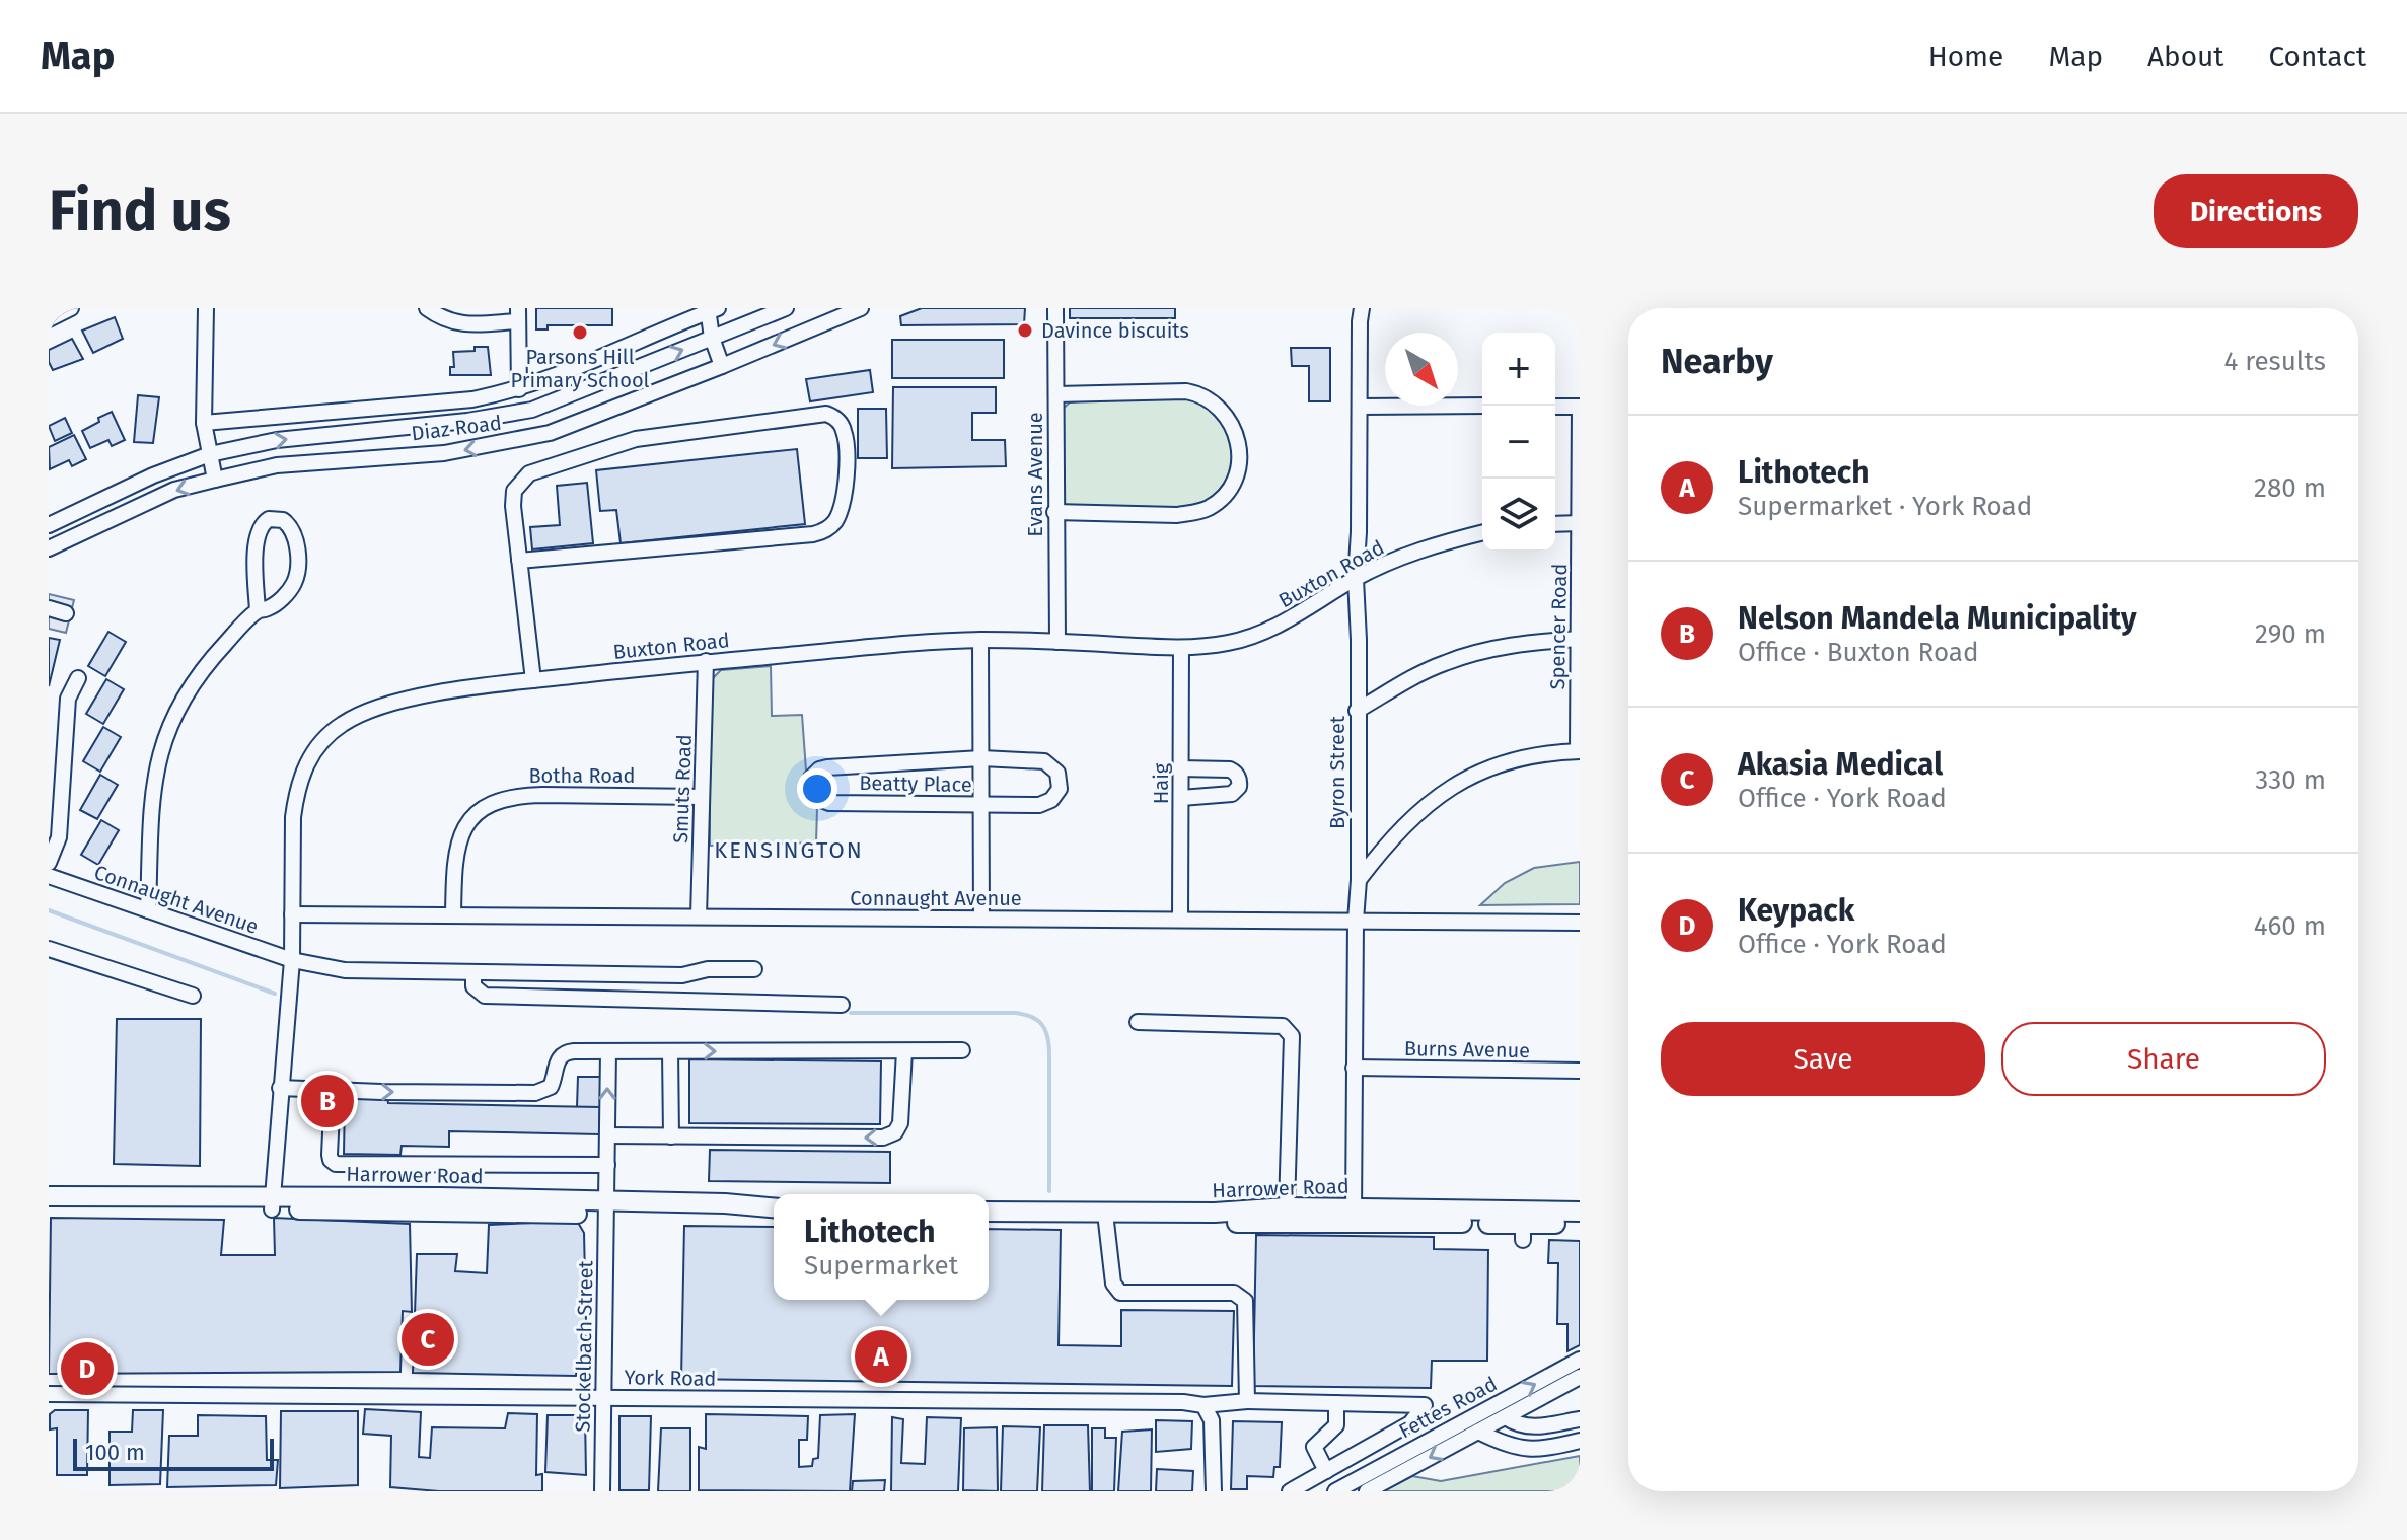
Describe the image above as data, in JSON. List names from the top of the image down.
{
  "streets": {
    "main road": ["Harrower Road"],
    "street": [
      "Diaz Road",
      "Evans Avenue",
      "Buxton Road",
      "Spencer Road",
      "Byron Street",
      "Botha Road",
      "Beatty Place",
      "Haig",
      "Smuts Road",
      "Connaught Avenue",
      "Burns Avenue",
      "Stockelbach Street",
      "York Road",
      "Fettes Road"
    ]
  },
  "crossings": [
    ["Evans Avenue", "Buxton Road"],
    ["Buxton Road", "Byron Street"],
    ["Buxton Road", "Haig"],
    ["Buxton Road", "Smuts Road"],
    ["Buxton Road", "Connaught Avenue"],
    ["Buxton Road", "Harrower Road"],
    ["Byron Street", "Connaught Avenue"],
    ["Byron Street", "Burns Avenue"],
    ["Byron Street", "Harrower Road"],
    ["Botha Road", "Smuts Road"],
    ["Botha Road", "Connaught Avenue"],
    ["Haig", "Connaught Avenue"],
    ["Smuts Road", "Connaught Avenue"],
    ["Harrower Road", "Stockelbach Street"],
    ["Stockelbach Street", "York Road"]
  ],
  "districts": ["KENSINGTON"],
  "places": ["Davince biscuits", "Parsons Hill Primary School"],
  "scale_bar": "100 m",
  "north": "bottom right",
  "page": {
    "header": "Map",
    "nav": [
      "Home",
      "Map",
      "About",
      "Contact"
    ],
    "buttons": [
      "Directions",
      ["Save", "Share"]
    ],
    "title": "Find us",
    "heading": ["Nearby", "4 results"],
    "map_buttons": ["+", "−"],
    "list": [
      {
        "mark": "A",
        "name": "Lithotech",
        "note": "Supermarket · York Road",
        "value": "280 m"
      },
      {
        "mark": "B",
        "name": "Nelson Mandela Municipality",
        "note": "Office · Buxton Road",
        "value": "290 m"
      },
      {
        "mark": "C",
        "name": "Akasia Medical",
        "note": "Office · York Road",
        "value": "330 m"
      },
      {
        "mark": "D",
        "name": "Keypack",
        "note": "Office · York Road",
        "value": "460 m"
      }
    ],
    "pins": [
      "B",
      "C",
      "A",
      "D"
    ],
    "popup": ["Lithotech", "Supermarket"],
    "scale": "100 m"
  }
}
